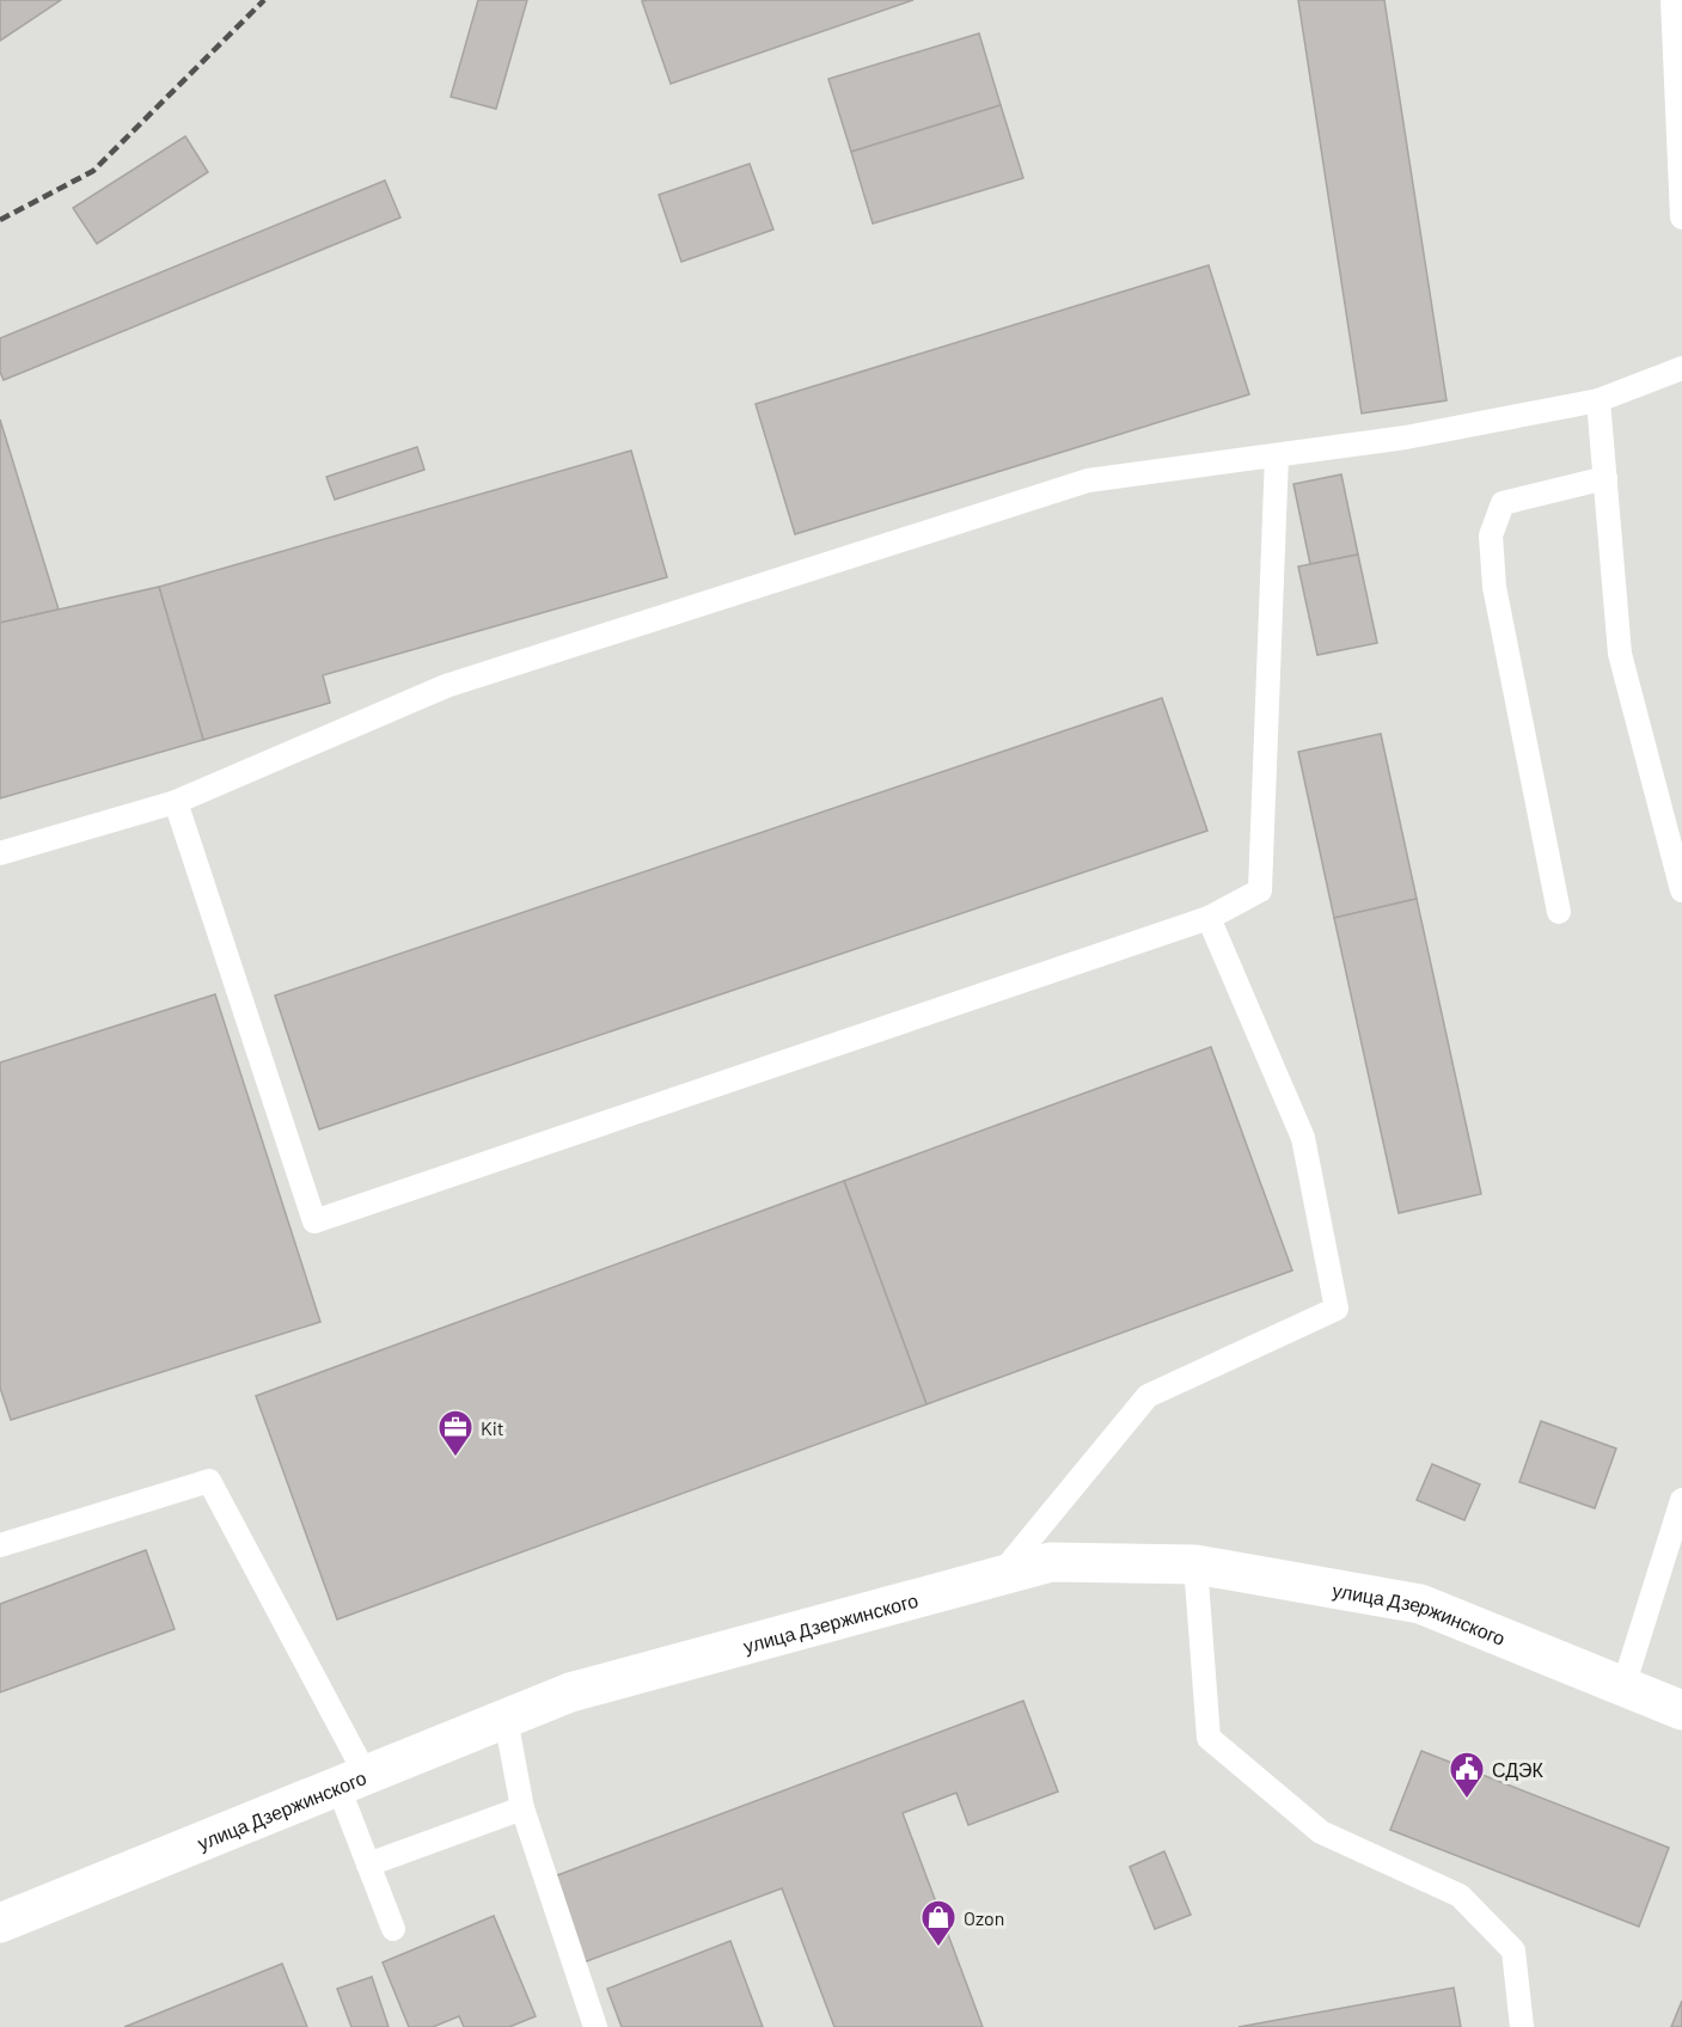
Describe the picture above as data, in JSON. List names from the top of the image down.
{
  "streets": {
    "main road": ["улица Дзержинского"]
  },
  "places": {
    "office": ["Kit"],
    "public building": ["СДЭК"],
    "shop": ["Ozon"]
  }
}
